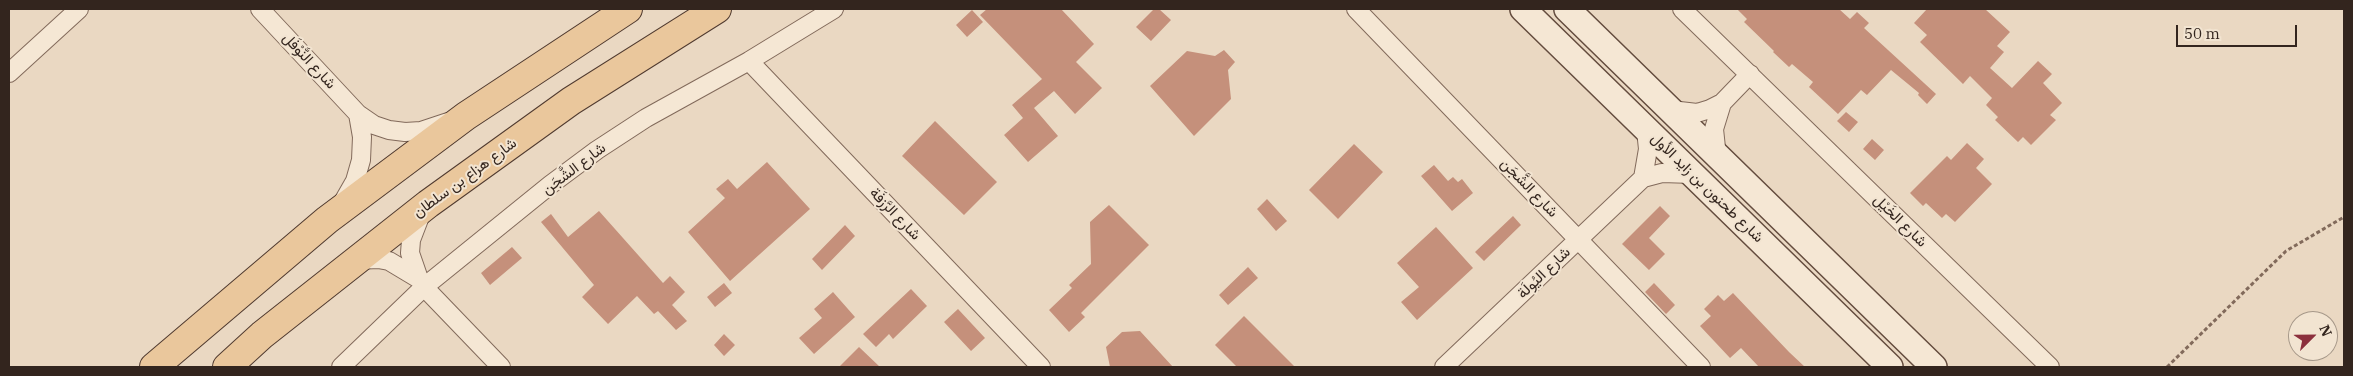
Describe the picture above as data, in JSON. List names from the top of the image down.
{
  "streets": {
    "main road": ["شارع هزاع بن سلطان"],
    "street": [
      "شارع النَّوْفَل",
      "شارع الشَّجَن",
      "شارع طحنون بن زايد الأول",
      "شارع الرَّزفَة",
      "شارع الخَيْل",
      "شارع اليُولَة"
    ]
  },
  "crossings": [
    ["شارع الشَّجَن", "شارع الرَّزفَة"],
    ["شارع الشَّجَن", "شارع اليُولَة"]
  ],
  "scale_bar": "50 m",
  "north": "top right"
}
